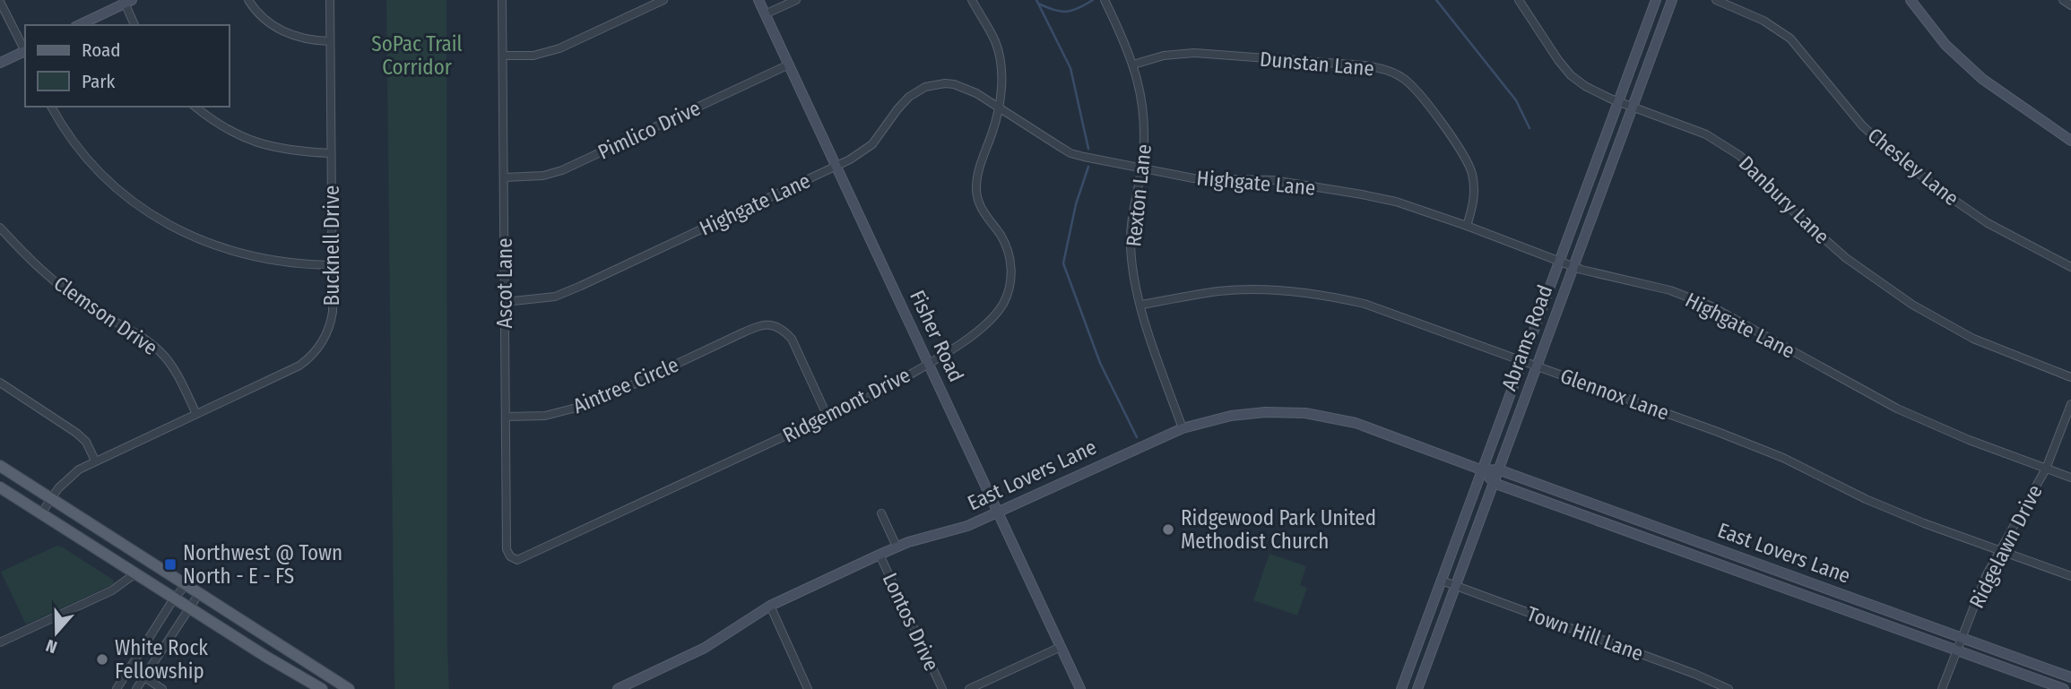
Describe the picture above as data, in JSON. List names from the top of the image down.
{
  "streets": {
    "main road": ["Fisher Road", "Abrams Road", "East Lovers Lane"],
    "street": [
      "Dunstan Lane",
      "Pimlico Drive",
      "Chesley Lane",
      "Highgate Lane",
      "Rexton Lane",
      "Danbury Lane",
      "Bucknell Drive",
      "Ascot Lane",
      "Clemson Drive",
      "Aintree Circle",
      "Glennox Lane",
      "Ridgemont Drive",
      "Ridgelawn Drive",
      "Lontos Drive",
      "Town Hill Lane"
    ]
  },
  "crossings": [
    ["Dunstan Lane", "Highgate Lane"],
    ["Dunstan Lane", "Rexton Lane"],
    ["Pimlico Drive", "Ascot Lane"],
    ["Pimlico Drive", "Fisher Road"],
    ["Highgate Lane", "Rexton Lane"],
    ["Highgate Lane", "Ascot Lane"],
    ["Highgate Lane", "Fisher Road"],
    ["Highgate Lane", "Abrams Road"],
    ["Highgate Lane", "Ridgemont Drive"],
    ["Highgate Lane", "Ridgelawn Drive"],
    ["Rexton Lane", "Glennox Lane"],
    ["Rexton Lane", "East Lovers Lane"],
    ["Danbury Lane", "Abrams Road"],
    ["Bucknell Drive", "Clemson Drive"],
    ["Ascot Lane", "Aintree Circle"],
    ["Ascot Lane", "Ridgemont Drive"],
    ["Fisher Road", "Ridgemont Drive"],
    ["Fisher Road", "East Lovers Lane"],
    ["Abrams Road", "Glennox Lane"],
    ["Abrams Road", "East Lovers Lane"],
    ["Abrams Road", "Town Hill Lane"],
    ["Aintree Circle", "Ridgemont Drive"],
    ["Glennox Lane", "Ridgelawn Drive"],
    ["East Lovers Lane", "Ridgelawn Drive"],
    ["East Lovers Lane", "Lontos Drive"]
  ],
  "parks": ["SoPac Trail Corridor"],
  "places": {
    "other": ["Ridgewood Park United Methodist Church", "White Rock Fellowship"],
    "transit": ["Northwest @ Town North - E - FS"]
  },
  "legend": ["Road", "Park"],
  "north": "bottom"
}
